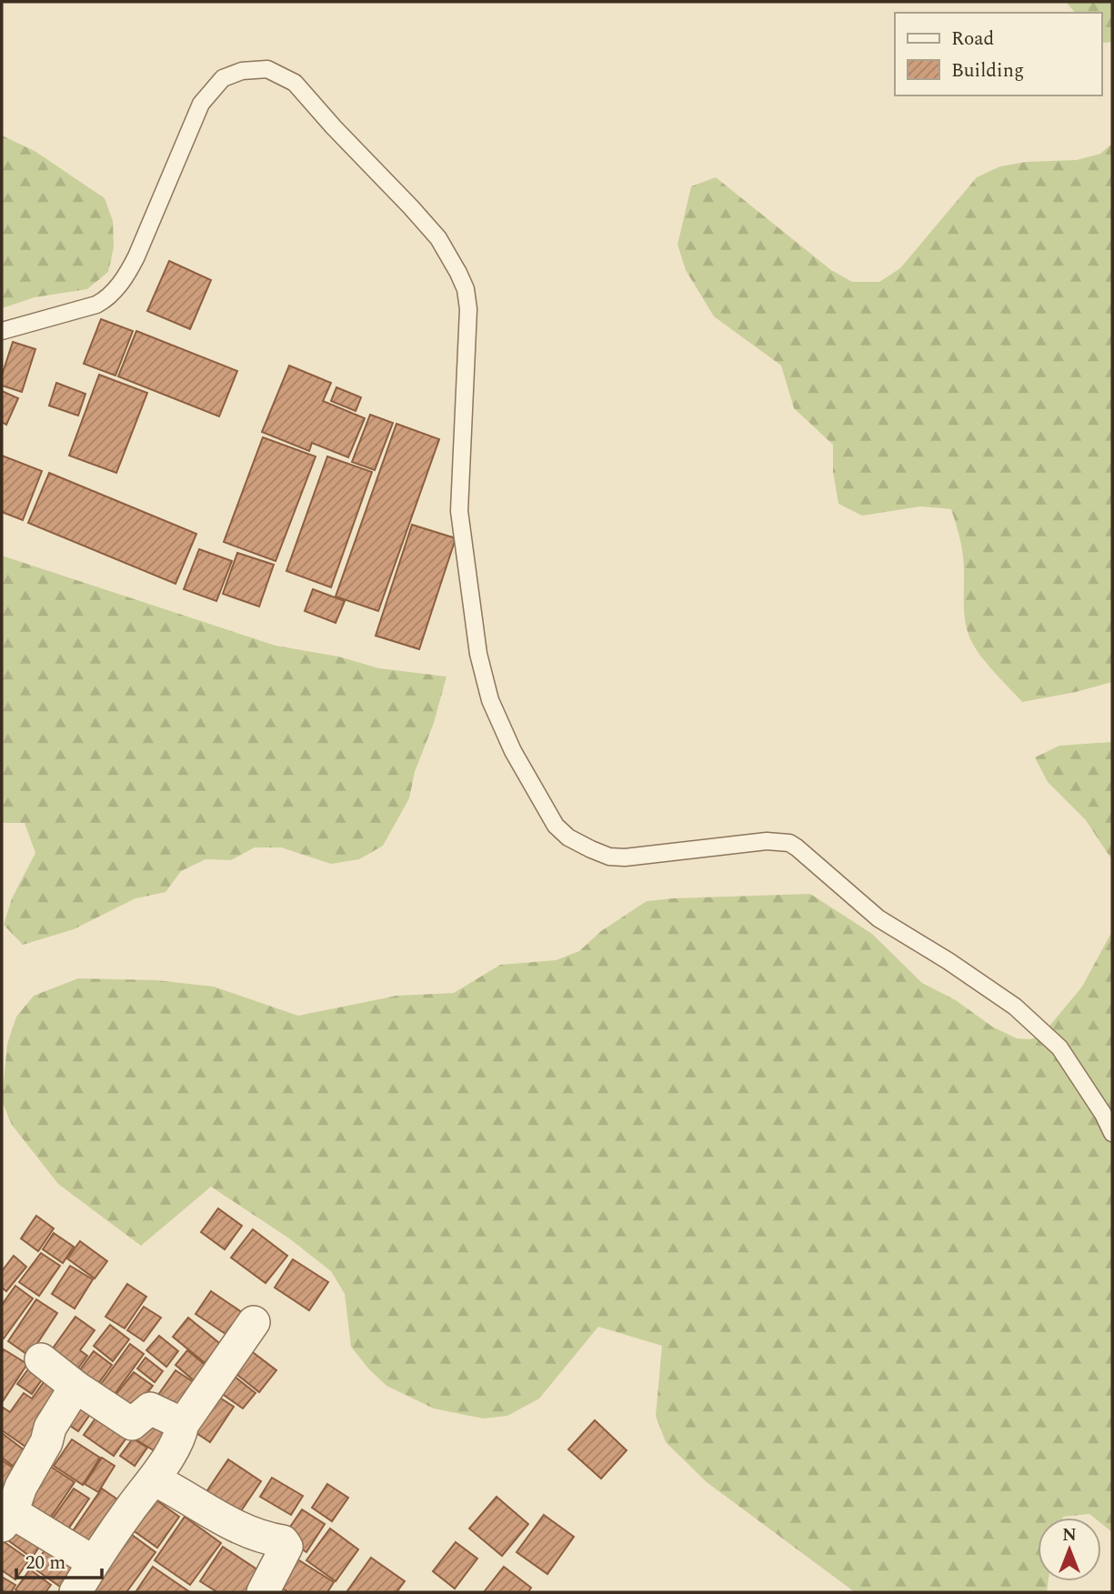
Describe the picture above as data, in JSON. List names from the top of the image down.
{
  "legend": ["Road", "Building"],
  "scale_bar": "20 m",
  "north": "top"
}
